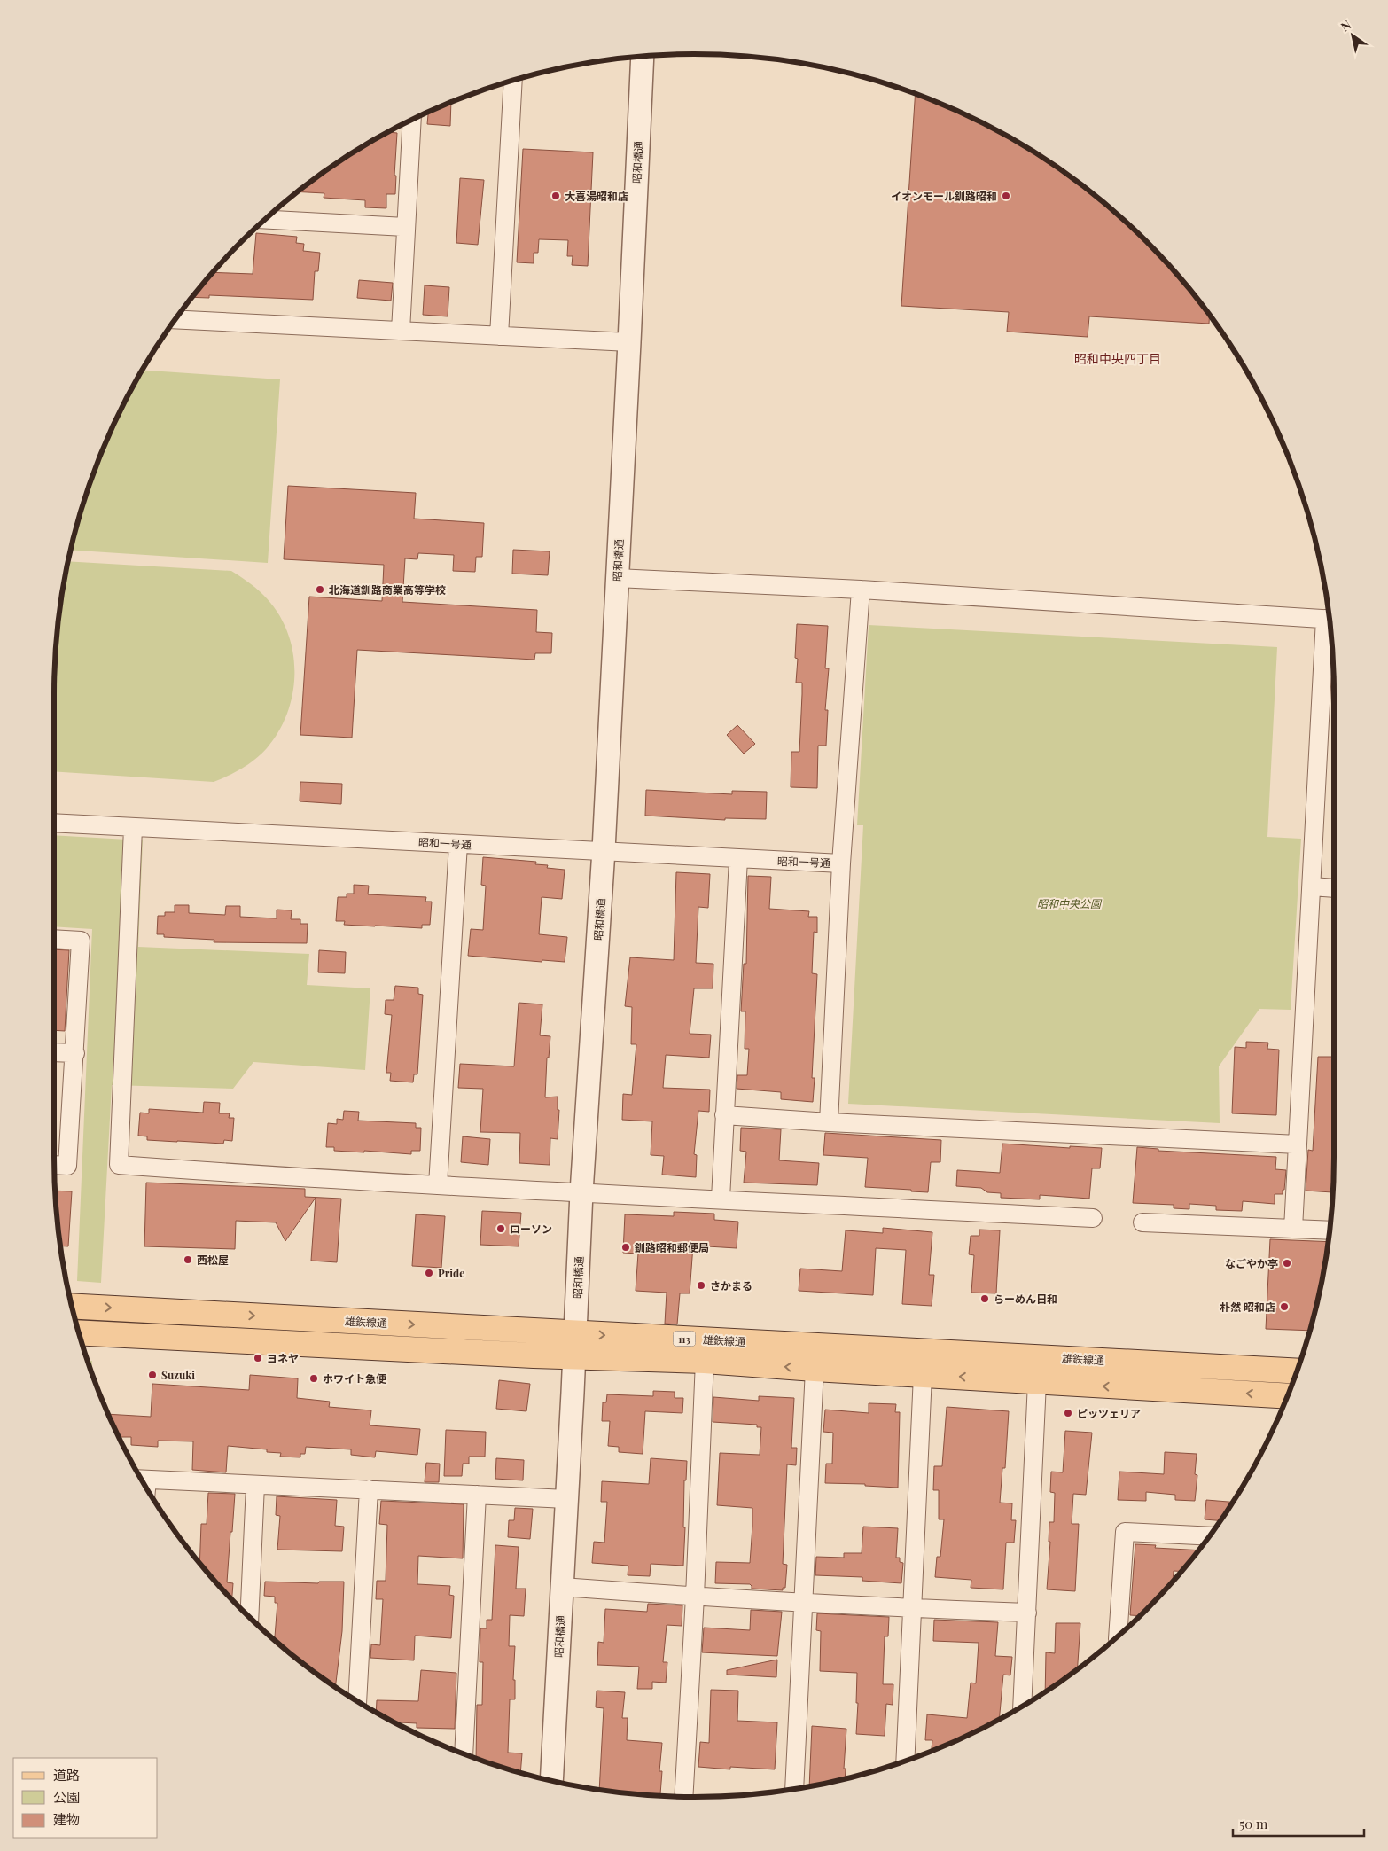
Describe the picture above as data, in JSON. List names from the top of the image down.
{
  "streets": {
    "main road": ["雄鉄線通", "113"],
    "street": ["昭和橋通", "昭和一号通"]
  },
  "crossings": [
    ["昭和橋通", "昭和一号通"],
    ["昭和橋通", "雄鉄線通"]
  ],
  "districts": ["昭和中央四丁目"],
  "parks": ["昭和中央公園"],
  "places": [
    "大喜湯昭和店",
    "イオンモール釧路昭和",
    "北海道釧路商業高等学校",
    "ローソン",
    "釧路昭和郵便局",
    "西松屋",
    "なごやか亭",
    "Pride",
    "さかまる",
    "らーめん日和",
    "朴然 昭和店",
    "ヨネヤ",
    "Suzuki",
    "ホワイト急便",
    "ピッツェリア"
  ],
  "legend": ["道路", "公園", "建物"],
  "scale_bar": "50 m",
  "north": "top left"
}
